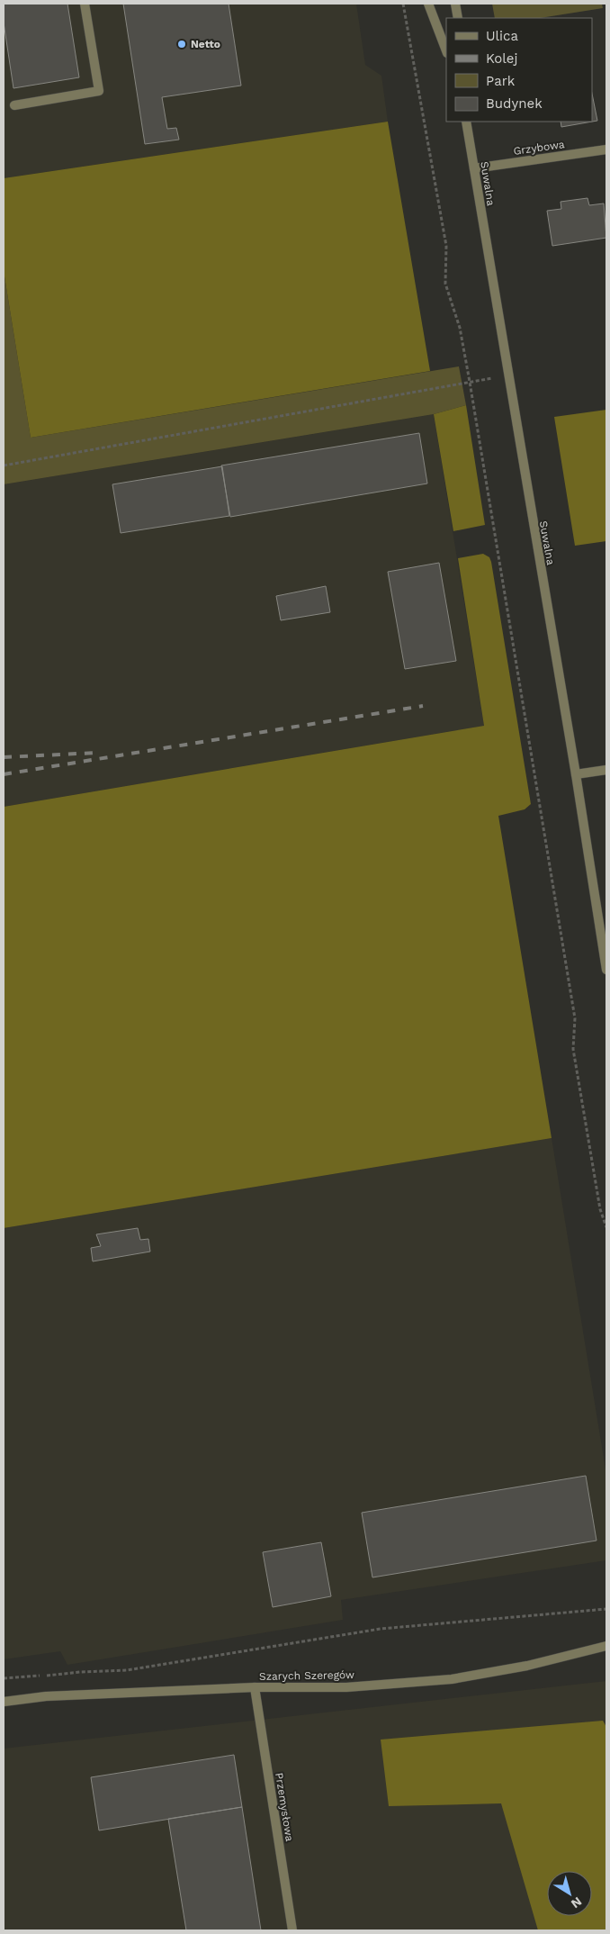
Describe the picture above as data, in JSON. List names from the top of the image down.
{
  "streets": {
    "street": [
      "Grzybowa",
      "Suwalna",
      "Szarych Szeregów",
      "Przemysłowa"
    ]
  },
  "crossings": [
    ["Grzybowa", "Suwalna"],
    ["Szarych Szeregów", "Przemysłowa"]
  ],
  "places": ["Netto"],
  "legend": [
    "Ulica",
    "Kolej",
    "Park",
    "Budynek"
  ],
  "north": "bottom right"
}
